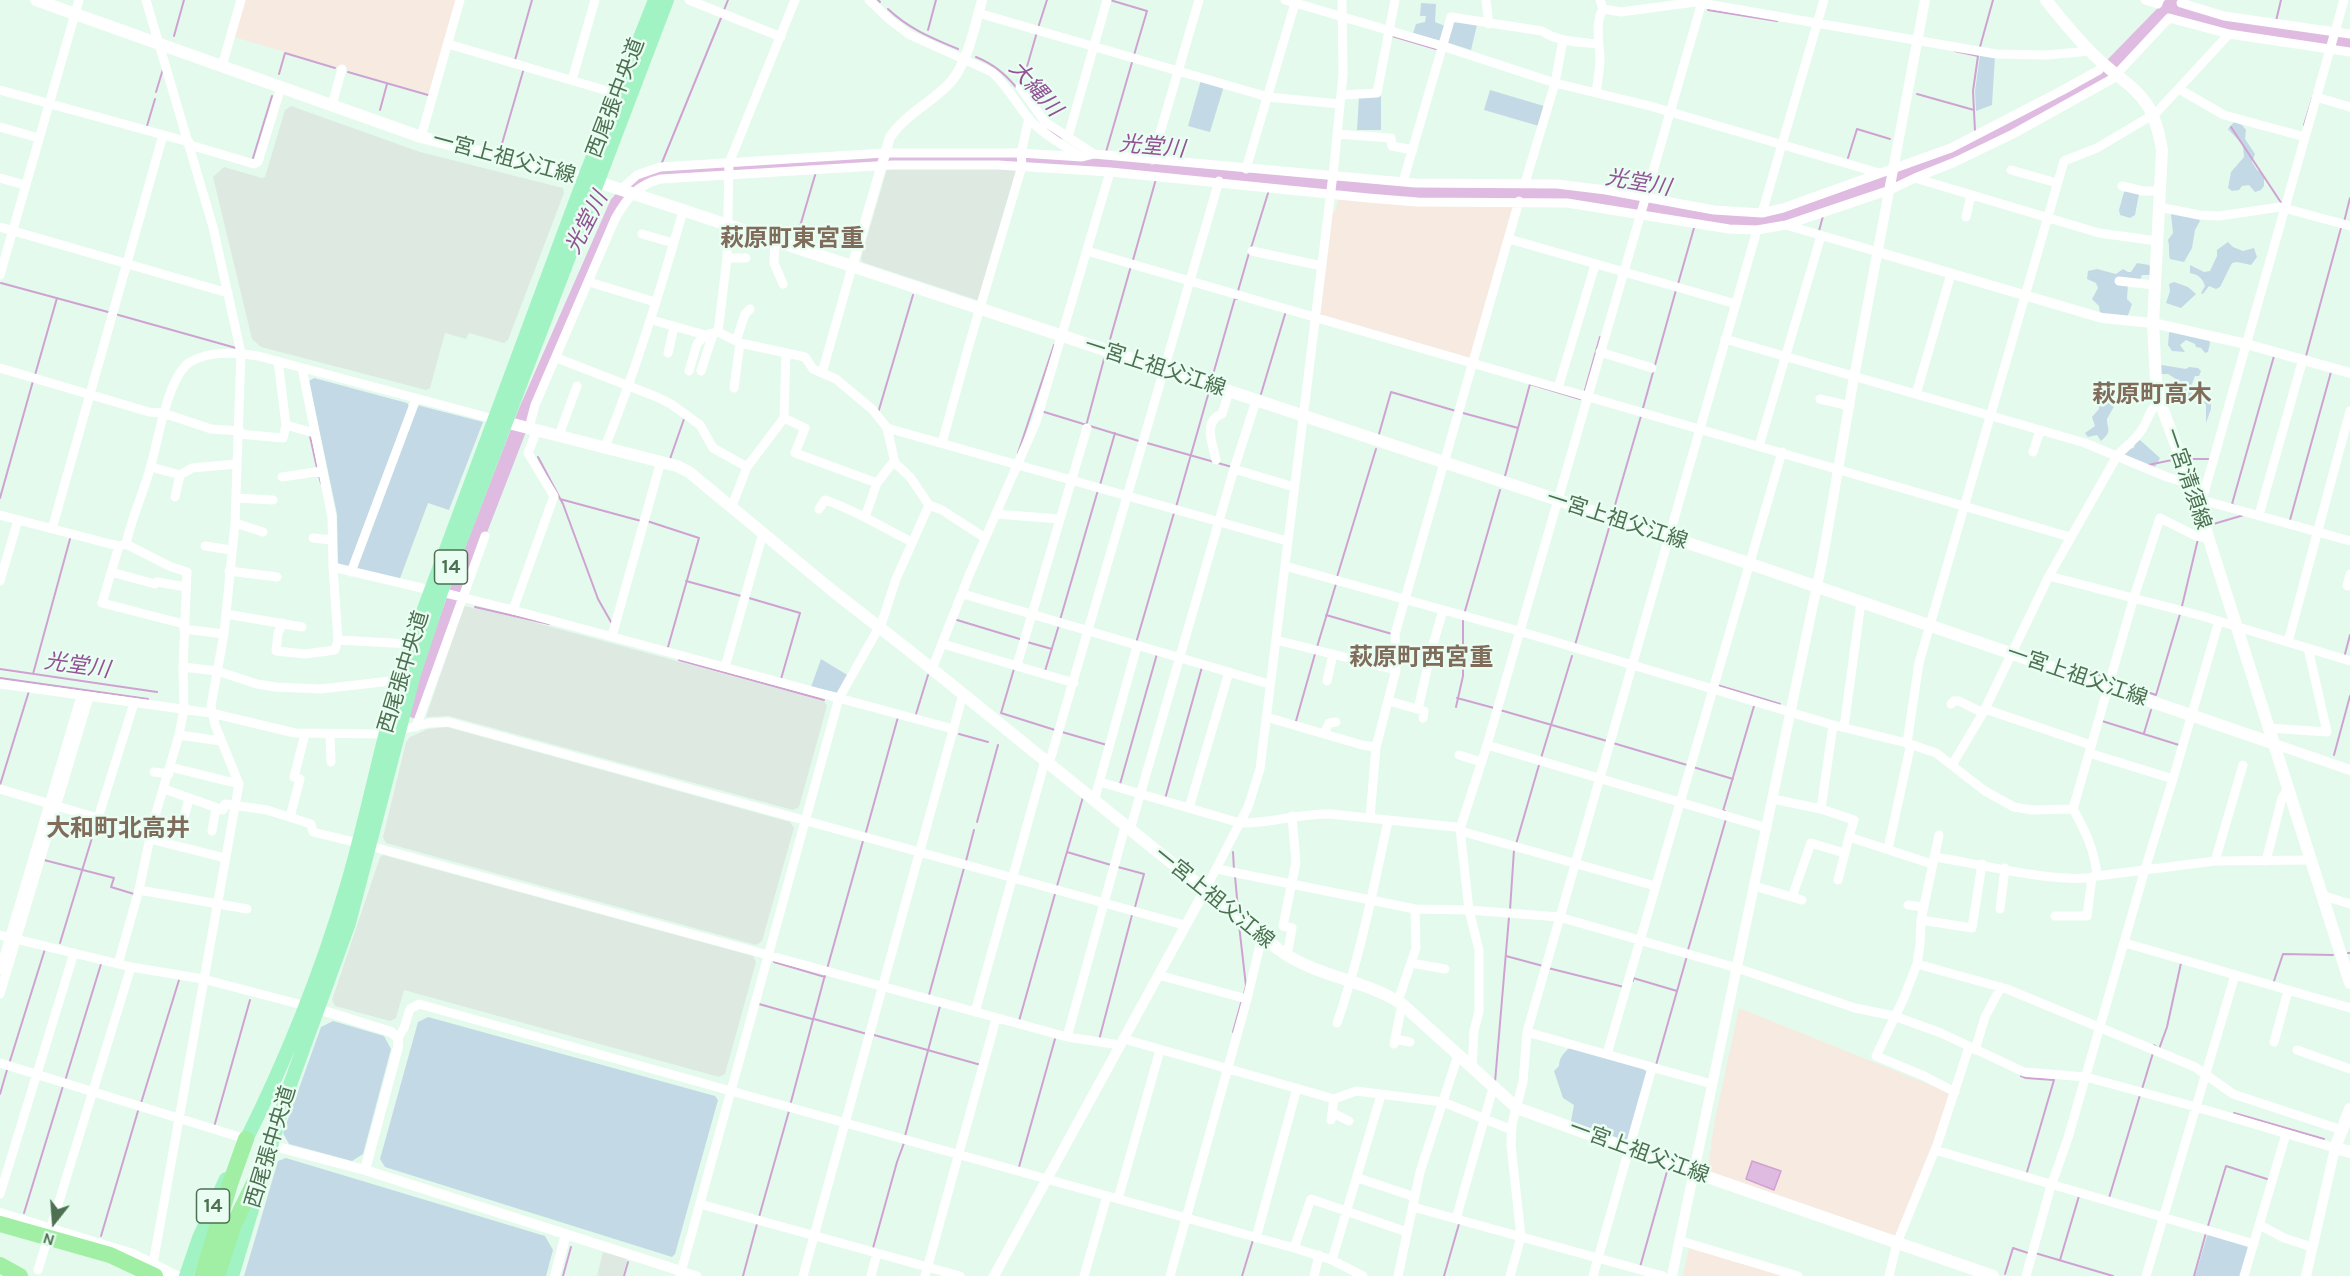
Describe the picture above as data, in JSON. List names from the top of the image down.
{
  "streets": {
    "main road": [
      "西尾張中央道",
      "一宮上祖父江線",
      "一宮清須線",
      "14"
    ]
  },
  "crossings": [
    ["西尾張中央道", "一宮上祖父江線"],
    ["一宮上祖父江線", "一宮清須線"]
  ],
  "districts": [
    "萩原町東宮重",
    "萩原町高木",
    "萩原町西宮重",
    "大和町北高井"
  ],
  "water": ["大縄川", "光堂川"],
  "north": "bottom"
}
